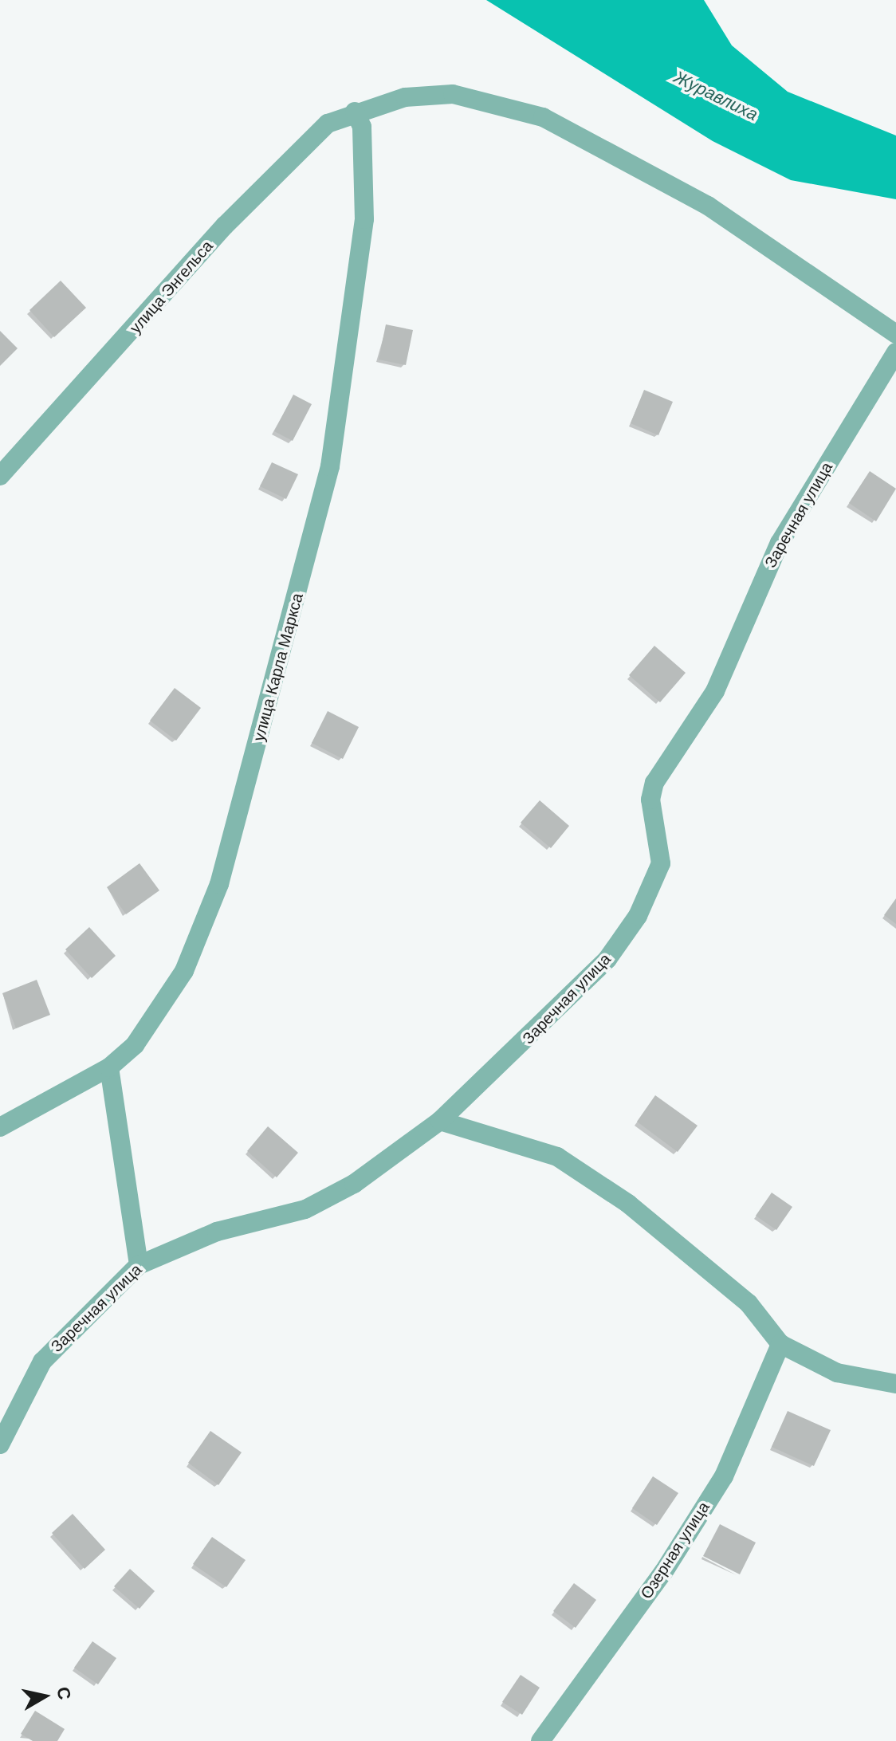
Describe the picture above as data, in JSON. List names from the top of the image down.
{
  "streets": {
    "street": [
      "улица Энгельса",
      "Заречная улица",
      "улица Карла Маркса",
      "Озерная улица"
    ]
  },
  "crossings": [
    ["улица Энгельса", "улица Карла Маркса"]
  ],
  "water": ["Журавлиха"],
  "north": "right"
}
